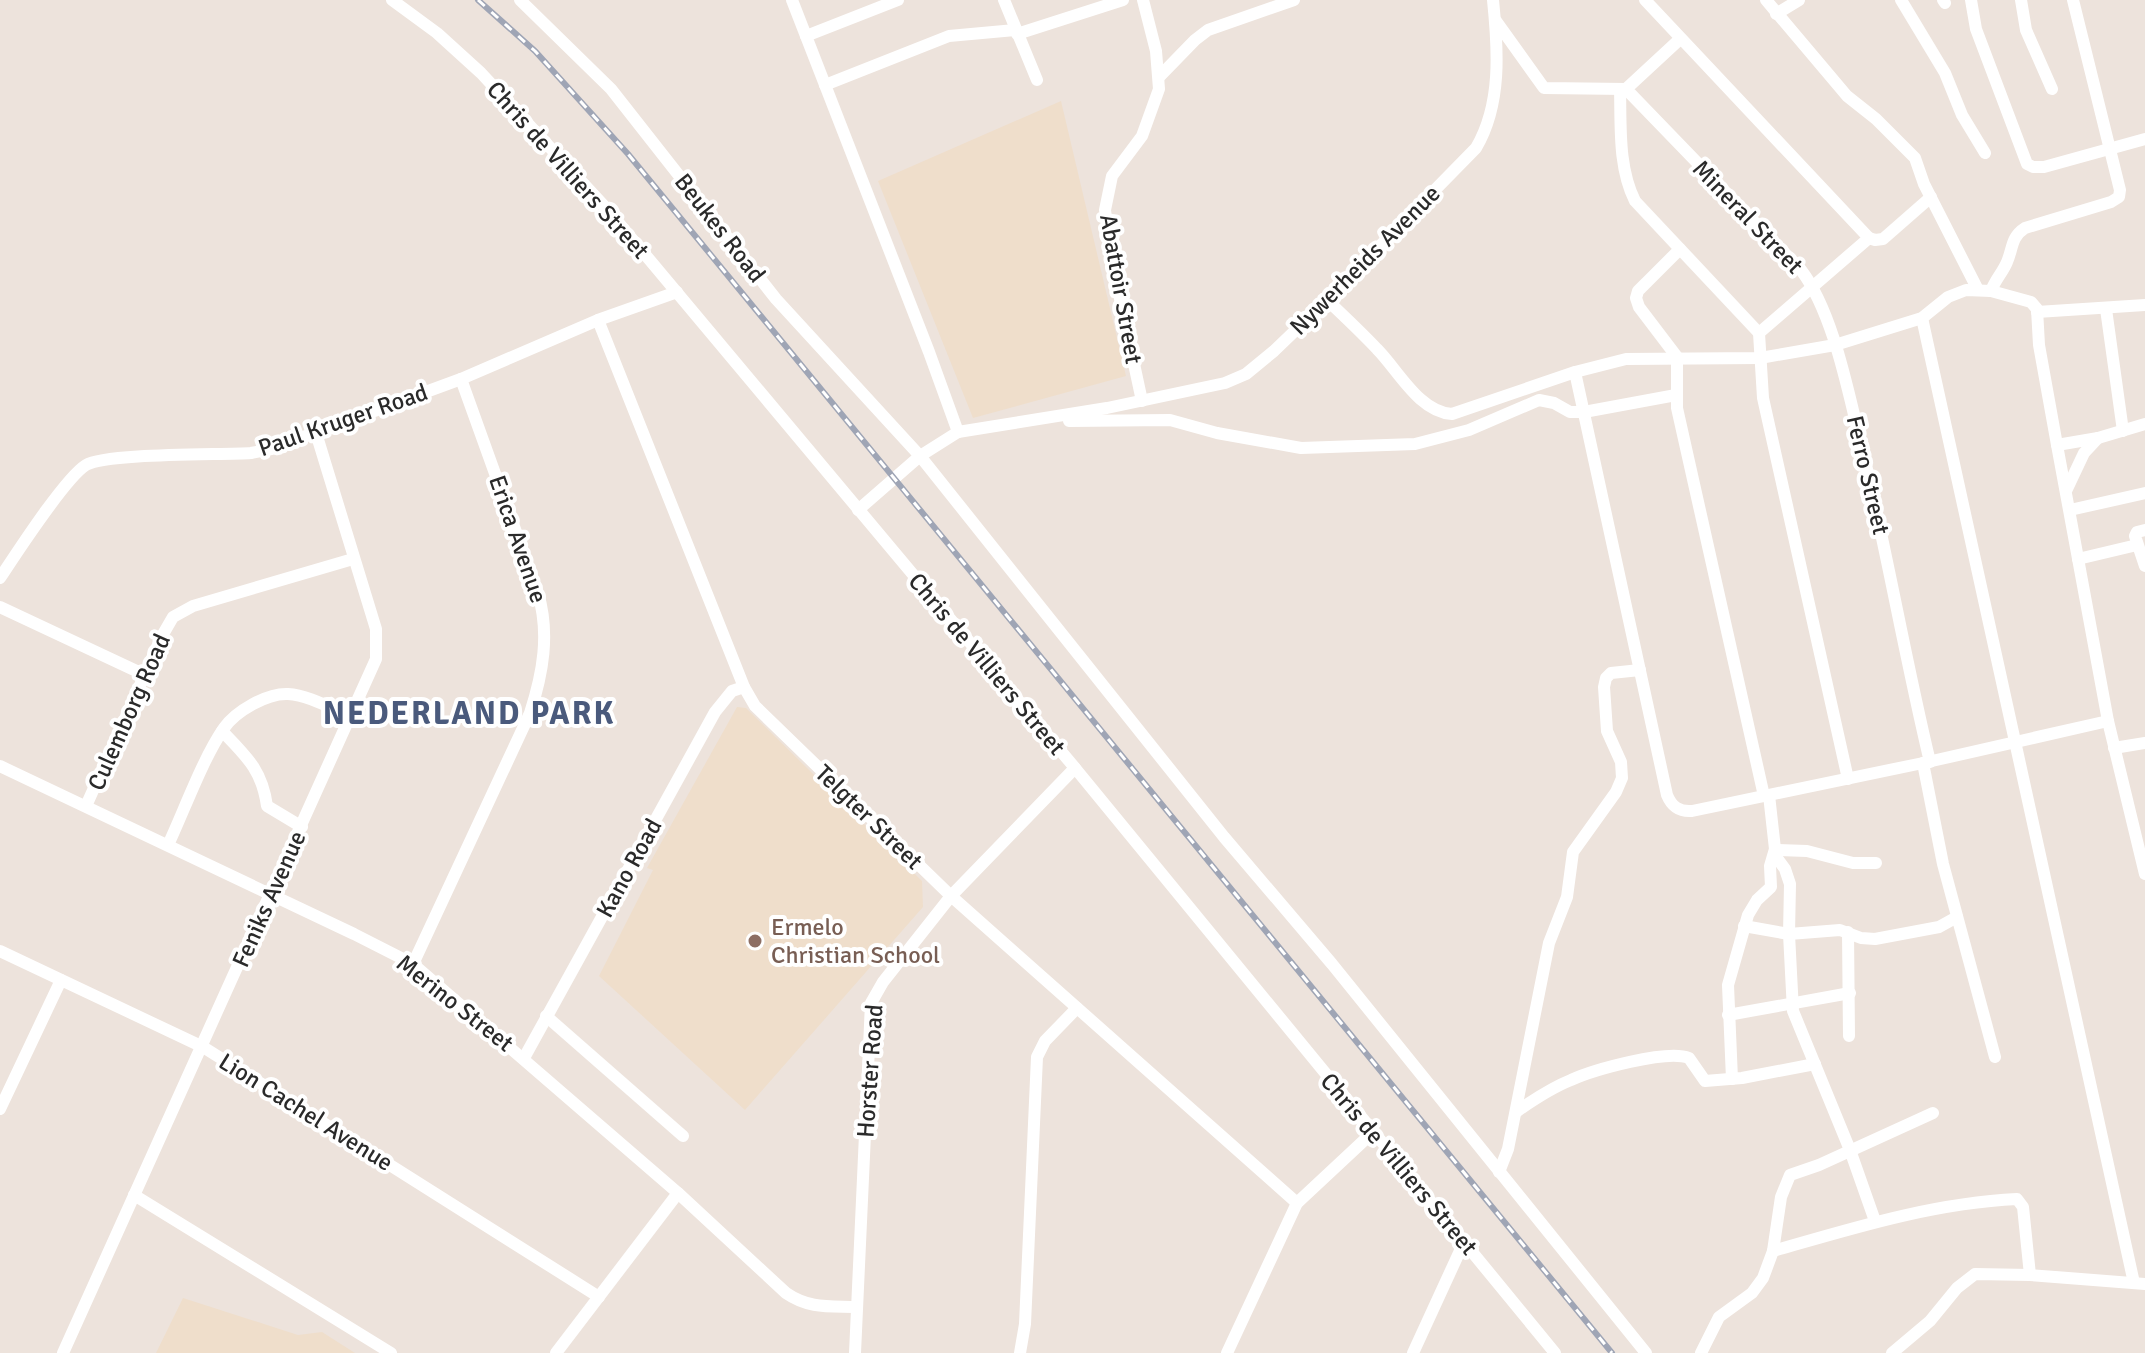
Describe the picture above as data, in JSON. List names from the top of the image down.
{
  "streets": {
    "street": [
      "Chris de Villiers Street",
      "Mineral Street",
      "Beukes Road",
      "Nywerheids Avenue",
      "Abattoir Street",
      "Paul Kruger Road",
      "Ferro Street",
      "Erica Avenue",
      "Culemborg Road",
      "Telgter Street",
      "Kano Road",
      "Feniks Avenue",
      "Merino Street",
      "Horster Road",
      "Lion Cachel Avenue"
    ]
  },
  "crossings": [
    ["Chris de Villiers Street", "Paul Kruger Road"],
    ["Chris de Villiers Street", "Horster Road"],
    ["Mineral Street", "Ferro Street"],
    ["Nywerheids Avenue", "Abattoir Street"],
    ["Paul Kruger Road", "Erica Avenue"],
    ["Paul Kruger Road", "Telgter Street"],
    ["Paul Kruger Road", "Feniks Avenue"],
    ["Erica Avenue", "Merino Street"],
    ["Culemborg Road", "Feniks Avenue"],
    ["Culemborg Road", "Merino Street"],
    ["Telgter Street", "Kano Road"],
    ["Telgter Street", "Horster Road"],
    ["Kano Road", "Merino Street"],
    ["Feniks Avenue", "Merino Street"],
    ["Feniks Avenue", "Lion Cachel Avenue"],
    ["Merino Street", "Horster Road"]
  ],
  "districts": ["NEDERLAND PARK"],
  "places": ["Ermelo Christian School"]
}
